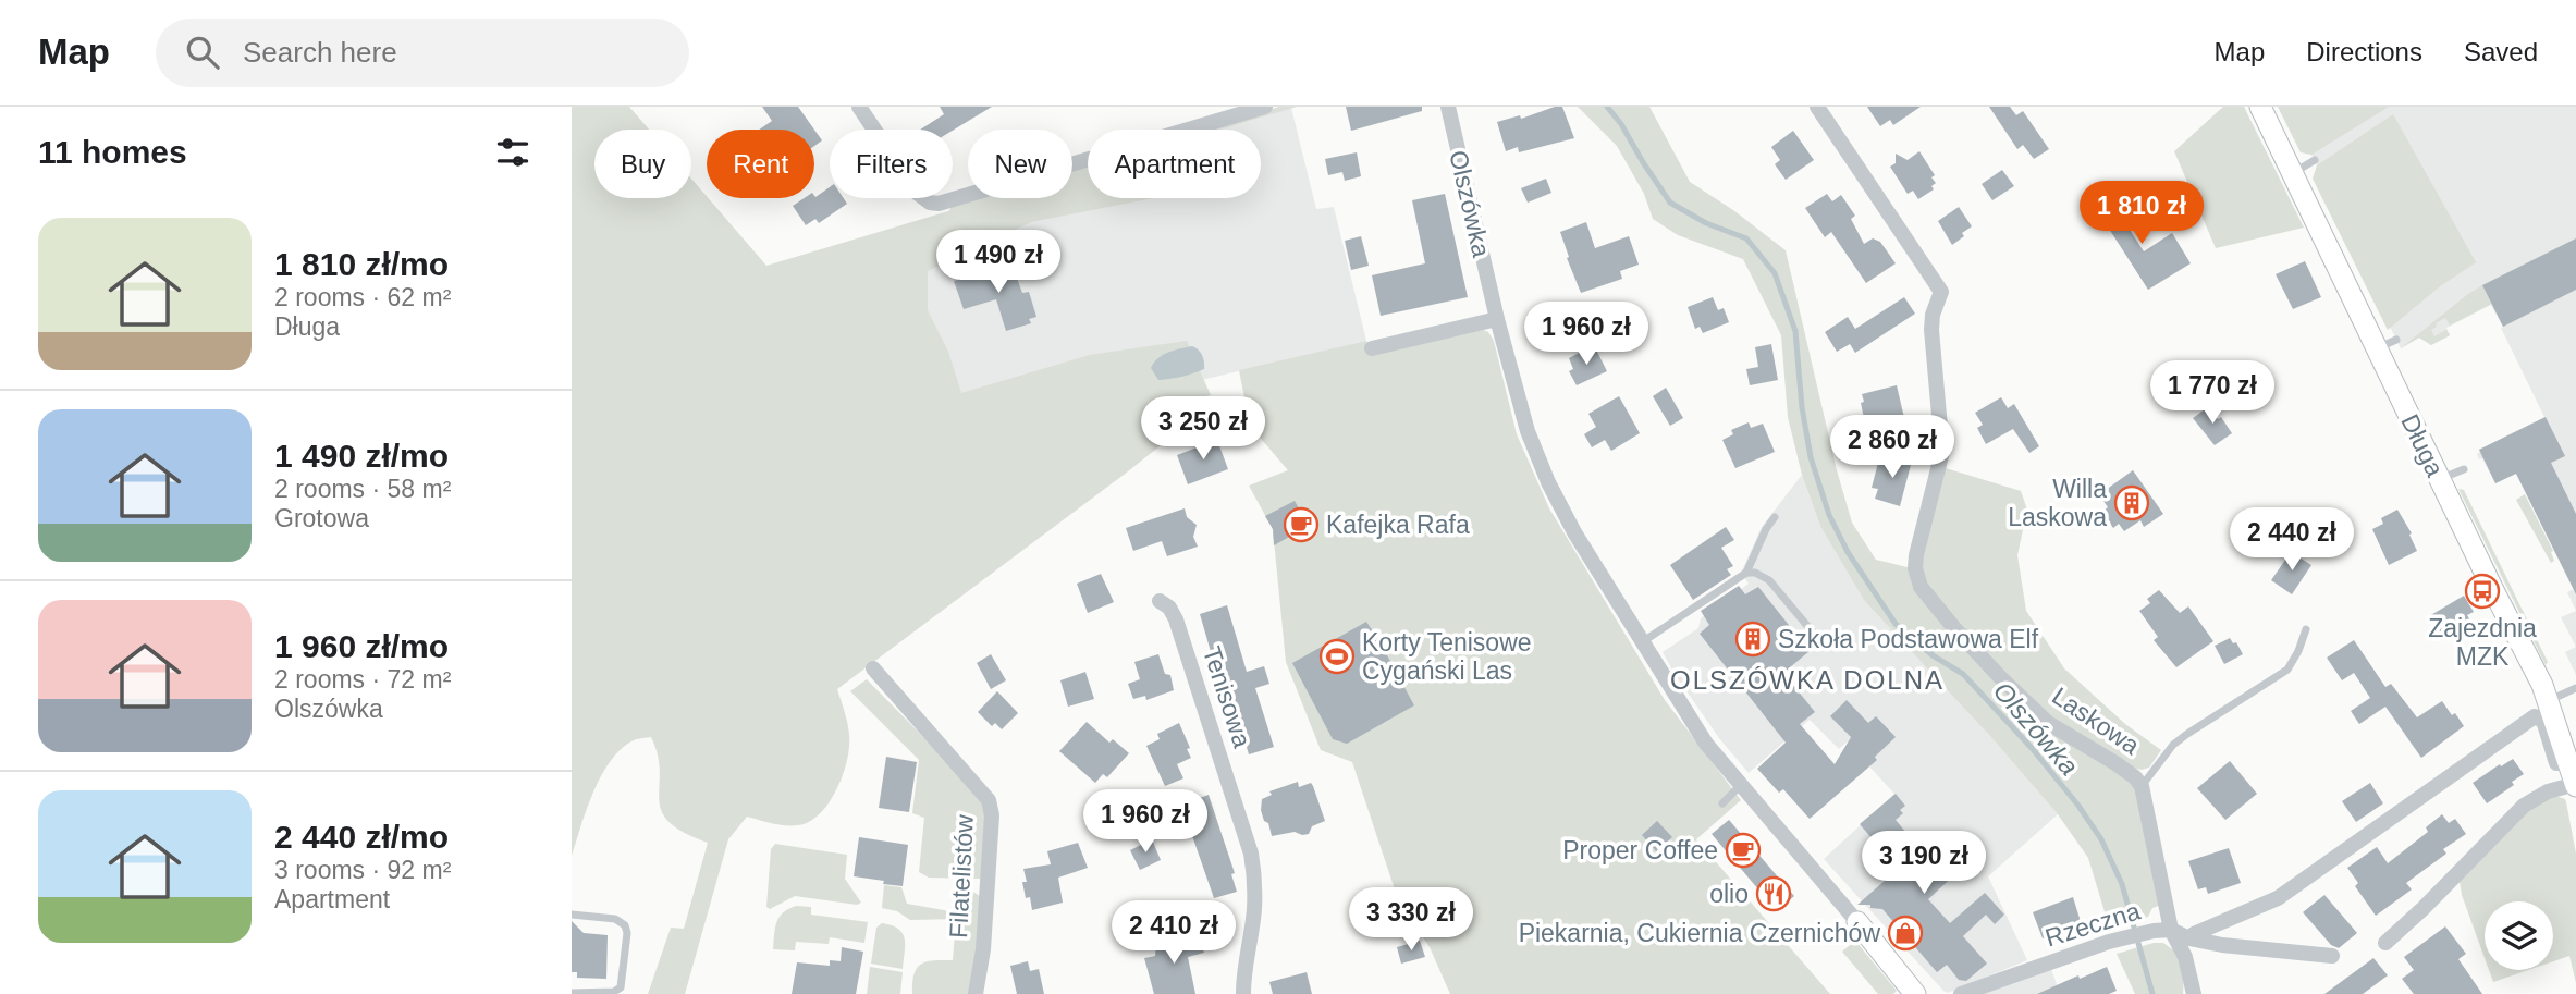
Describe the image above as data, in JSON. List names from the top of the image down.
{
  "streets": {
    "street": [
      "Olszówka",
      "Długa",
      "Tenisowa",
      "Laskowa",
      "Filatelistów",
      "Rzeczna"
    ]
  },
  "crossings": [
    ["Laskowa", "Rzeczna"]
  ],
  "districts": ["OLSZÓWKA DOLNA"],
  "water": ["Olszówka"],
  "places": {
    "building": ["Willa Laskowa", "Szkoła Podstawowa Elf"],
    "cafe": ["Kafejka Rafa", "Proper Coffee"],
    "bus stop": ["Zajezdnia MZK"],
    "sports": ["Korty Tenisowe Cygański Las"],
    "restaurant": ["olio"],
    "shop": ["Piekarnia, Cukiernia Czernichów"]
  },
  "page": {
    "header": "Map",
    "search": "Search here",
    "nav": ["Map", "Directions", "Saved"],
    "heading": "11 homes",
    "chip": [
      "Buy",
      "Rent",
      "Filters",
      "New",
      "Apartment"
    ],
    "price": [
      "1 810 zł",
      "1 490 zł",
      "1 960 zł",
      "1 770 zł",
      "3 250 zł",
      "2 860 zł",
      "2 440 zł",
      "1 960 zł",
      "3 190 zł",
      "3 330 zł",
      "2 410 zł"
    ],
    "list": [
      {
        "name": "1 810 zł/mo",
        "note": "2 rooms · 62 m² · Długa"
      },
      {
        "name": "1 490 zł/mo",
        "note": "2 rooms · 58 m² · Grotowa"
      },
      {
        "name": "1 960 zł/mo",
        "note": "2 rooms · 72 m² · Olszówka"
      },
      {
        "name": "2 440 zł/mo",
        "note": "3 rooms · 92 m² · Apartment"
      }
    ]
  }
}
